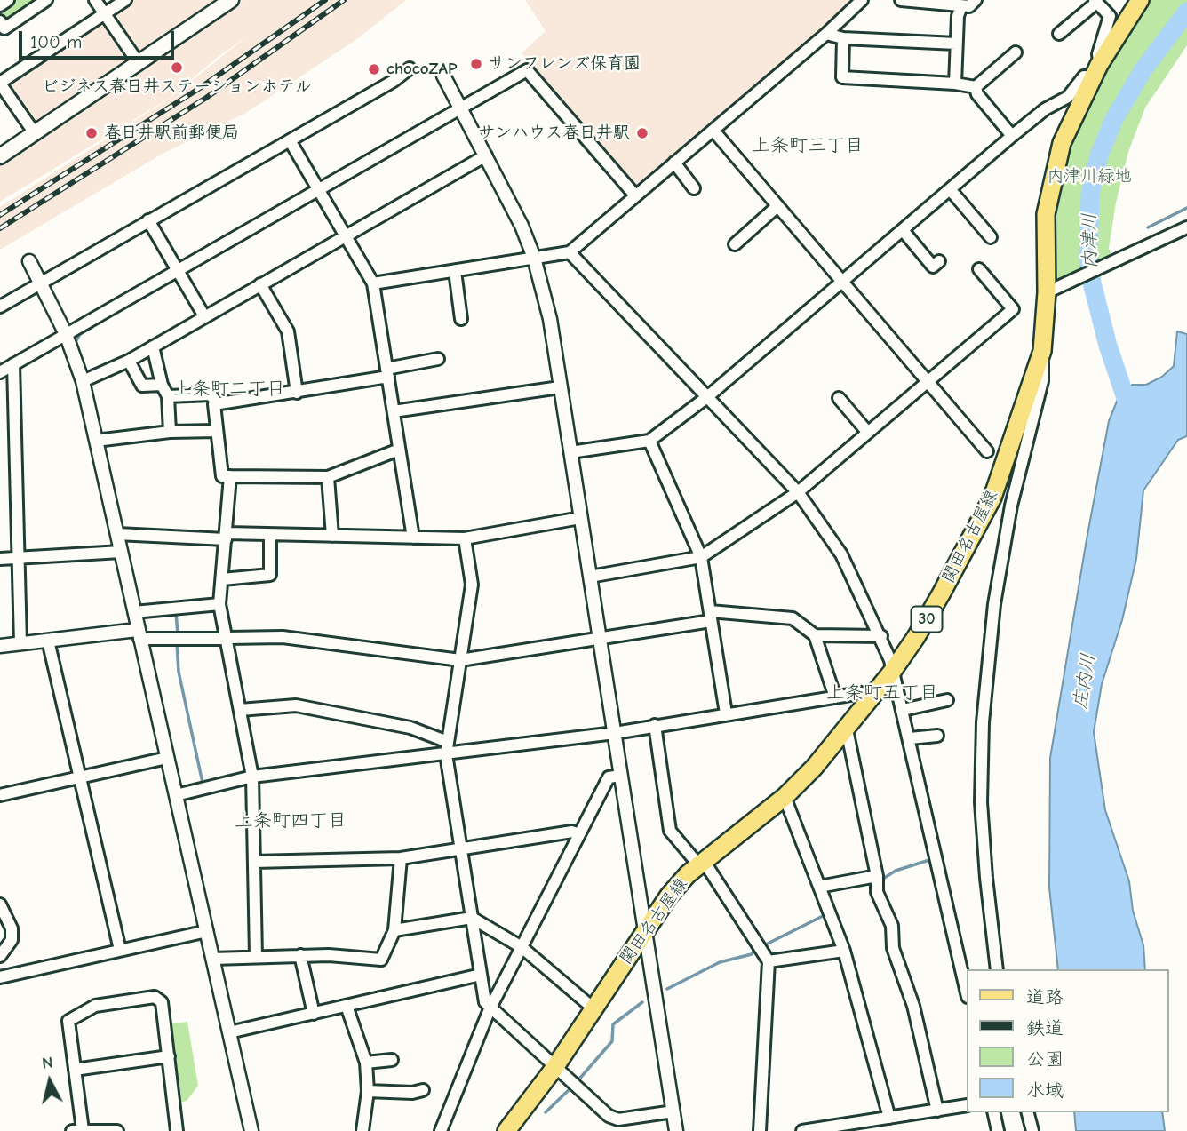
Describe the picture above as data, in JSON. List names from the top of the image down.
{
  "streets": {
    "main road": ["関田名古屋線", "30"]
  },
  "districts": [
    "上条町三丁目",
    "上条町二丁目",
    "上条町五丁目",
    "上条町四丁目"
  ],
  "water": ["内津川", "庄内川"],
  "parks": ["内津川緑地"],
  "places": [
    "サンフレンズ保育園",
    "ビジネス春日井ステーションホテル",
    "chocoZAP",
    "春日井駅前郵便局",
    "サンハウス春日井駅"
  ],
  "legend": [
    "道路",
    "鉄道",
    "公園",
    "水域"
  ],
  "scale_bar": "100 m",
  "north": "top"
}
